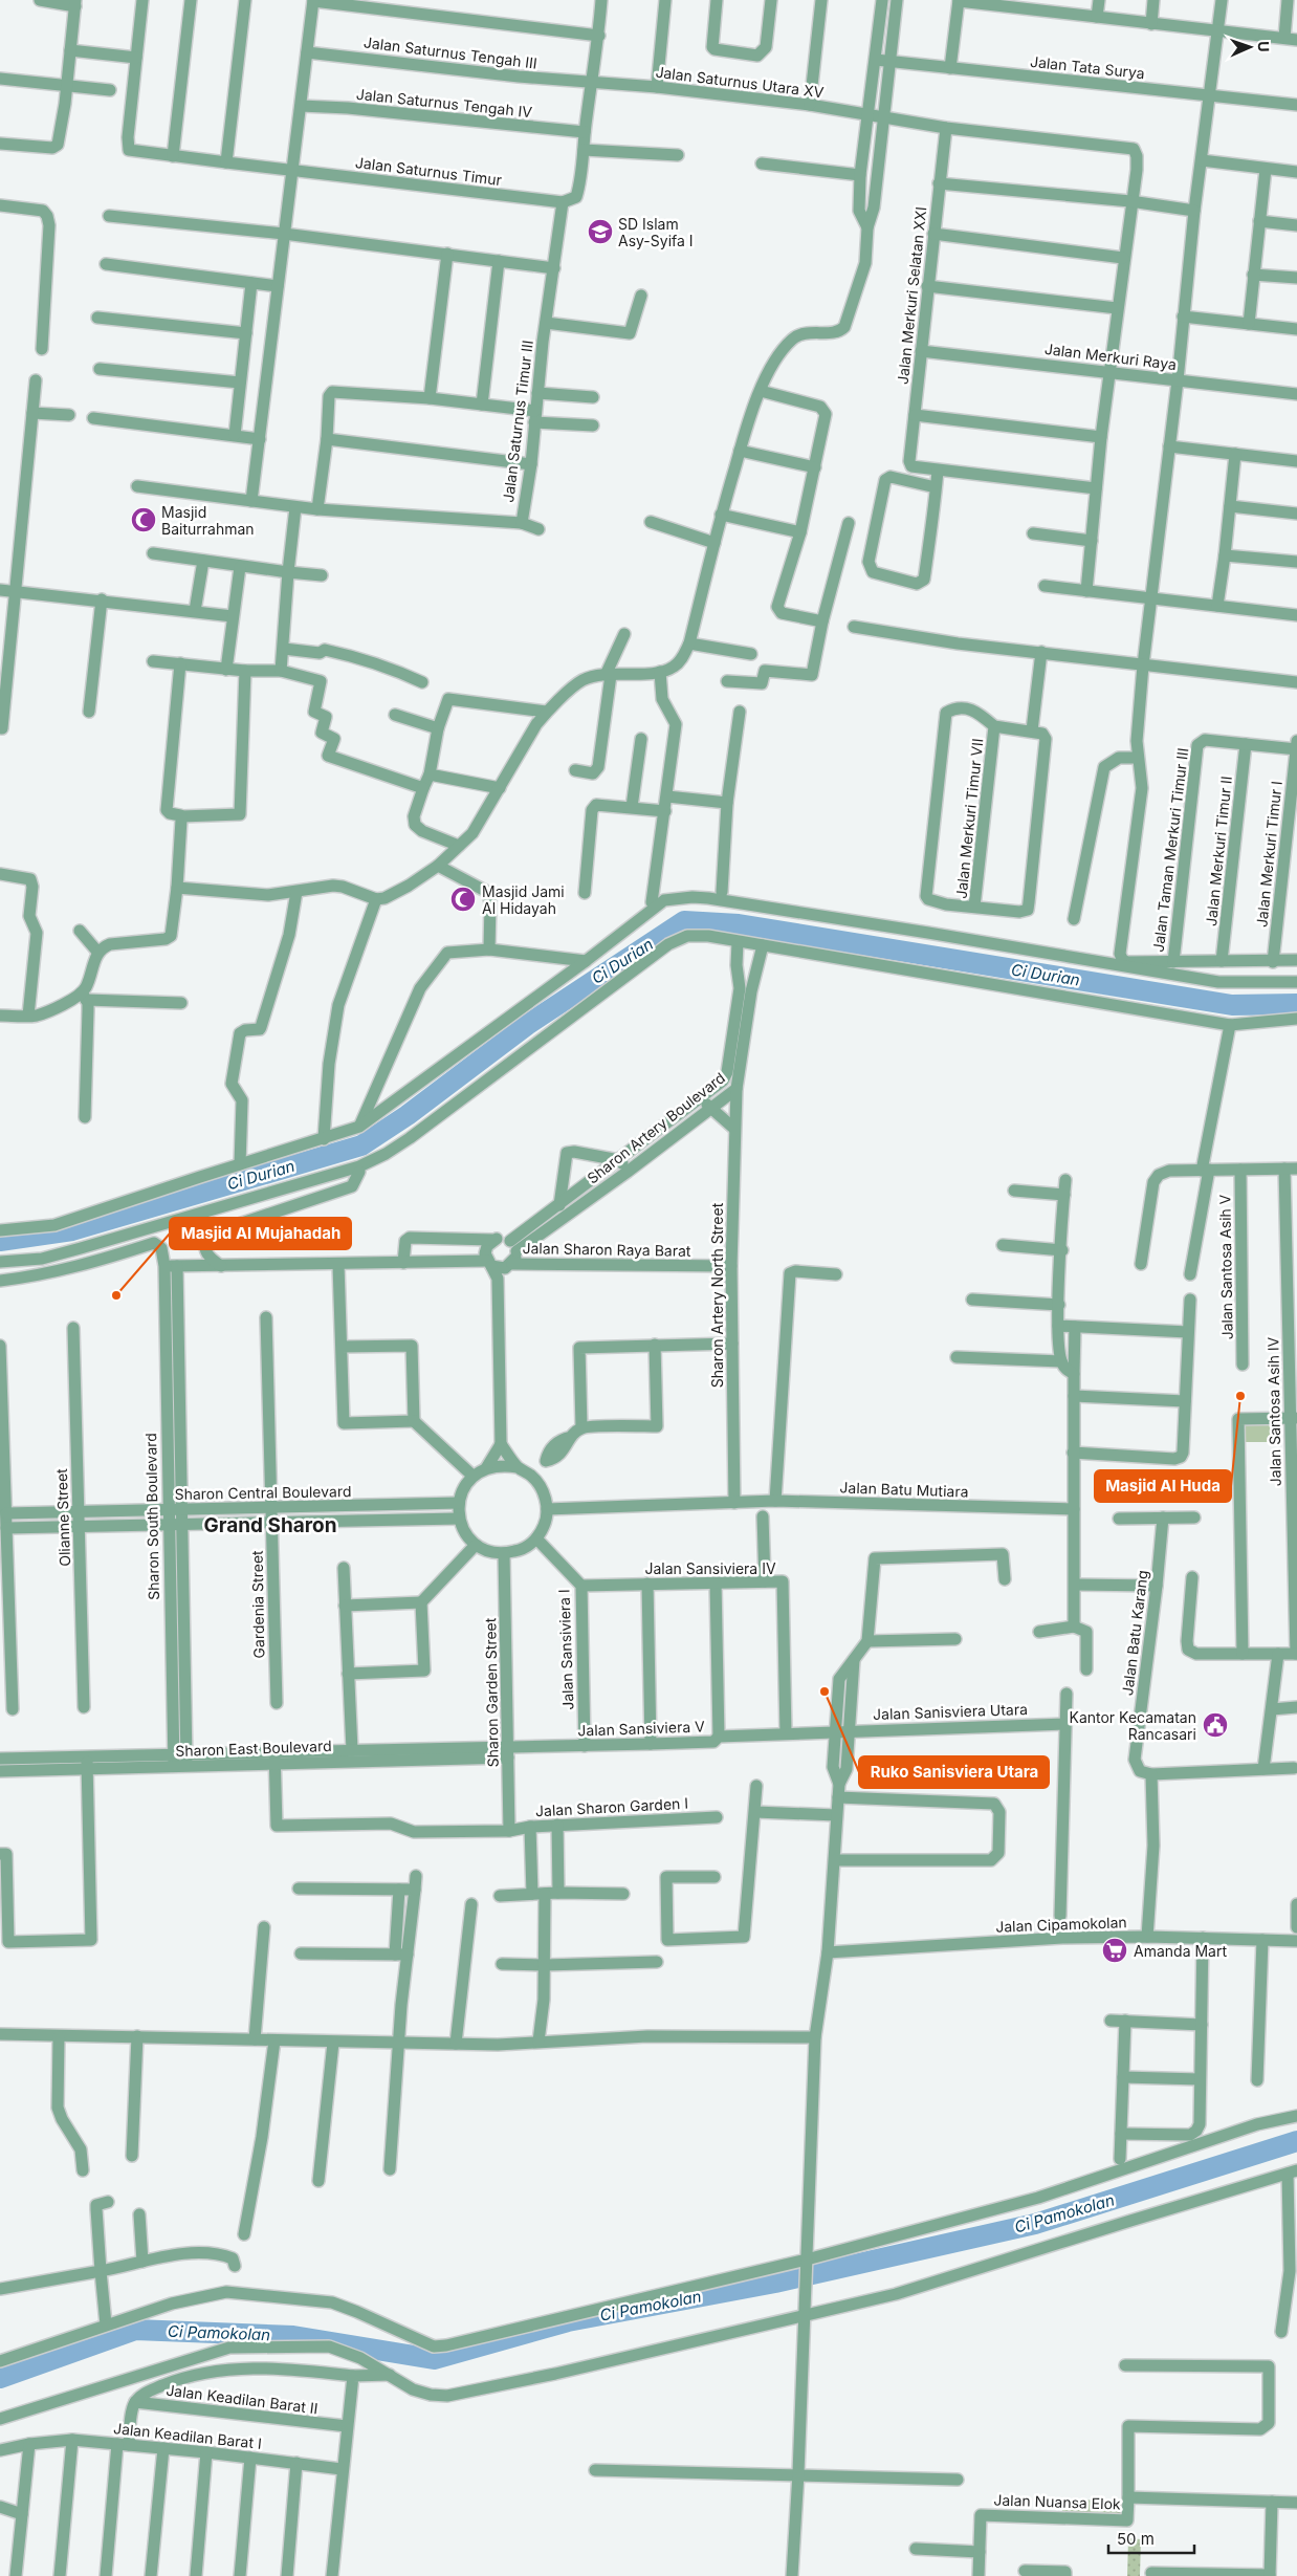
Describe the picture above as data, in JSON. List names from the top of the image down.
{
  "streets": {
    "street": [
      "Jalan Saturnus Tengah III",
      "Jalan Tata Surya",
      "Jalan Saturnus Utara XV",
      "Jalan Saturnus Tengah IV",
      "Jalan Saturnus Timur",
      "Jalan Merkuri Selatan XXI",
      "Jalan Merkuri Raya",
      "Jalan Saturnus Timur III",
      "Jalan Merkuri Timur VII",
      "Jalan Taman Merkuri Timur III",
      "Jalan Merkuri Timur II",
      "Jalan Merkuri Timur I",
      "Sharon Artery Boulevard",
      "Jalan Sharon Raya Barat",
      "Jalan Santosa Asih V",
      "Sharon Artery North Street",
      "Jalan Santosa Asih IV",
      "Jalan Batu Mutiara",
      "Sharon Central Boulevard",
      "Sharon South Boulevard",
      "Olianne Street",
      "Jalan Sansiviera IV",
      "Gardenia Street",
      "Jalan Batu Karang",
      "Jalan Sansiviera I",
      "Sharon Garden Street",
      "Jalan Sanisviera Utara",
      "Jalan Sansiviera V",
      "Sharon East Boulevard",
      "Jalan Sharon Garden I",
      "Jalan Cipamokolan",
      "Jalan Keadilan Barat II",
      "Jalan Keadilan Barat I",
      "Jalan Nuansa Elok"
    ]
  },
  "crossings": [
    ["Jalan Saturnus Tengah III", "Jalan Saturnus Utara XV"],
    ["Jalan Saturnus Utara XV", "Jalan Merkuri Selatan XXI"],
    ["Jalan Saturnus Timur", "Jalan Saturnus Timur III"],
    ["Jalan Merkuri Selatan XXI", "Jalan Merkuri Raya"],
    ["Jalan Taman Merkuri Timur III", "Jalan Merkuri Timur II"],
    ["Sharon Artery Boulevard", "Jalan Sharon Raya Barat"],
    ["Sharon Artery Boulevard", "Sharon Artery North Street"],
    ["Jalan Sharon Raya Barat", "Sharon Artery North Street"],
    ["Sharon Artery North Street", "Jalan Batu Mutiara"],
    ["Jalan Batu Mutiara", "Sharon Central Boulevard"],
    ["Jalan Batu Mutiara", "Jalan Sansiviera I"],
    ["Jalan Batu Mutiara", "Sharon Garden Street"],
    ["Sharon Central Boulevard", "Sharon South Boulevard"],
    ["Sharon Central Boulevard", "Olianne Street"],
    ["Sharon Central Boulevard", "Gardenia Street"],
    ["Sharon Central Boulevard", "Jalan Sansiviera I"],
    ["Sharon Central Boulevard", "Sharon Garden Street"],
    ["Sharon South Boulevard", "Sharon East Boulevard"],
    ["Jalan Sansiviera IV", "Jalan Sansiviera I"],
    ["Jalan Sansiviera IV", "Jalan Sansiviera V"],
    ["Jalan Sansiviera I", "Sharon Garden Street"],
    ["Jalan Sansiviera I", "Jalan Sansiviera V"],
    ["Sharon Garden Street", "Jalan Sansiviera V"],
    ["Sharon Garden Street", "Sharon East Boulevard"],
    ["Sharon Garden Street", "Jalan Sharon Garden I"],
    ["Jalan Sanisviera Utara", "Jalan Sansiviera V"],
    ["Jalan Sansiviera V", "Sharon East Boulevard"],
    ["Sharon East Boulevard", "Jalan Sharon Garden I"]
  ],
  "districts": ["Grand Sharon"],
  "water": ["Ci Durian", "Ci Pamokolan"],
  "places": {
    "school or university": ["SD Islam Asy-Syifa I"],
    "mosque": ["Masjid Baiturrahman", "Masjid Jami Al Hidayah"],
    "other": ["Masjid Al Mujahadah", "Masjid Al Huda", "Ruko Sanisviera Utara"],
    "public building": ["Kantor Kecamatan Rancasari"],
    "supermarket": ["Amanda Mart"]
  },
  "scale_bar": "50 m",
  "north": "right"
}
